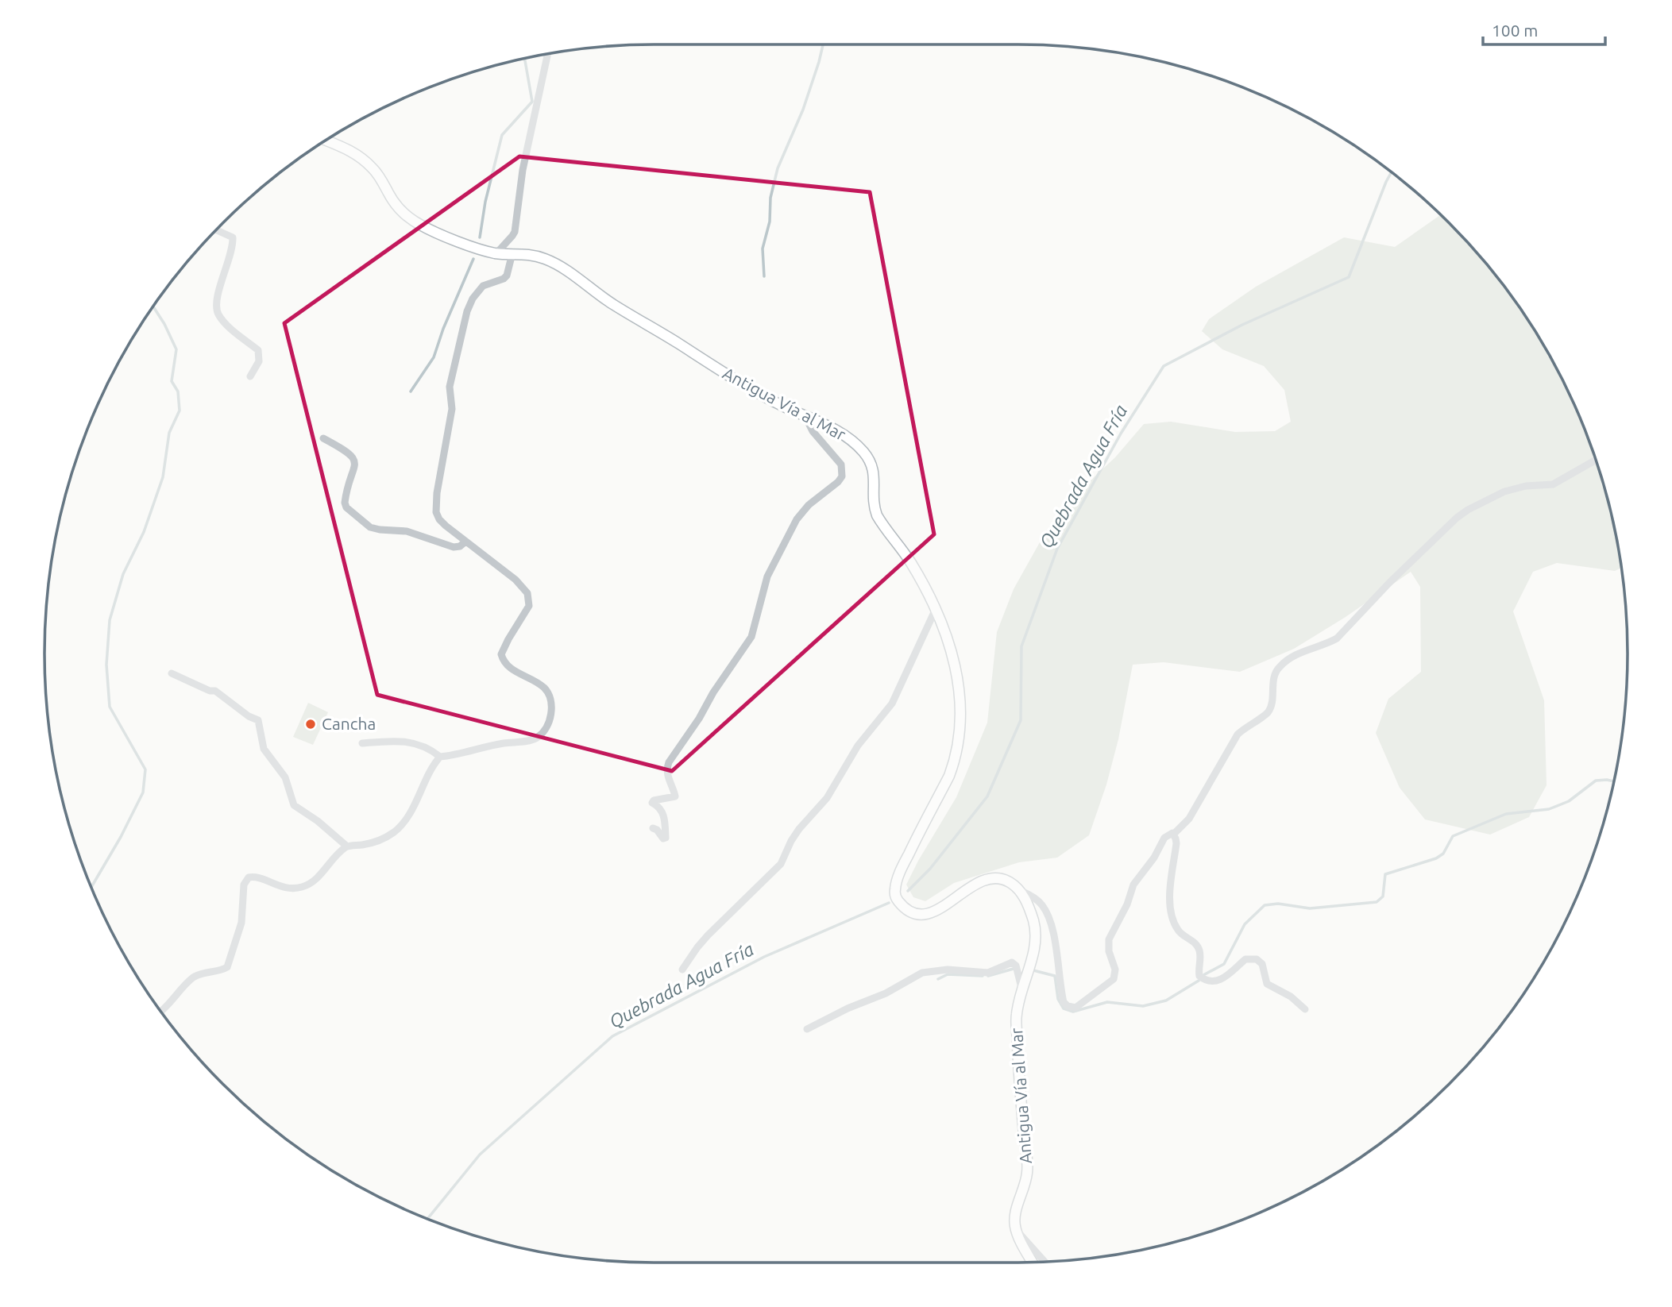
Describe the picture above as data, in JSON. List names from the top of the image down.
{
  "streets": {
    "main road": ["Antigua Vía al Mar"]
  },
  "water": ["Quebrada Agua Fría"],
  "places": ["Cancha"],
  "scale_bar": "100 m"
}
